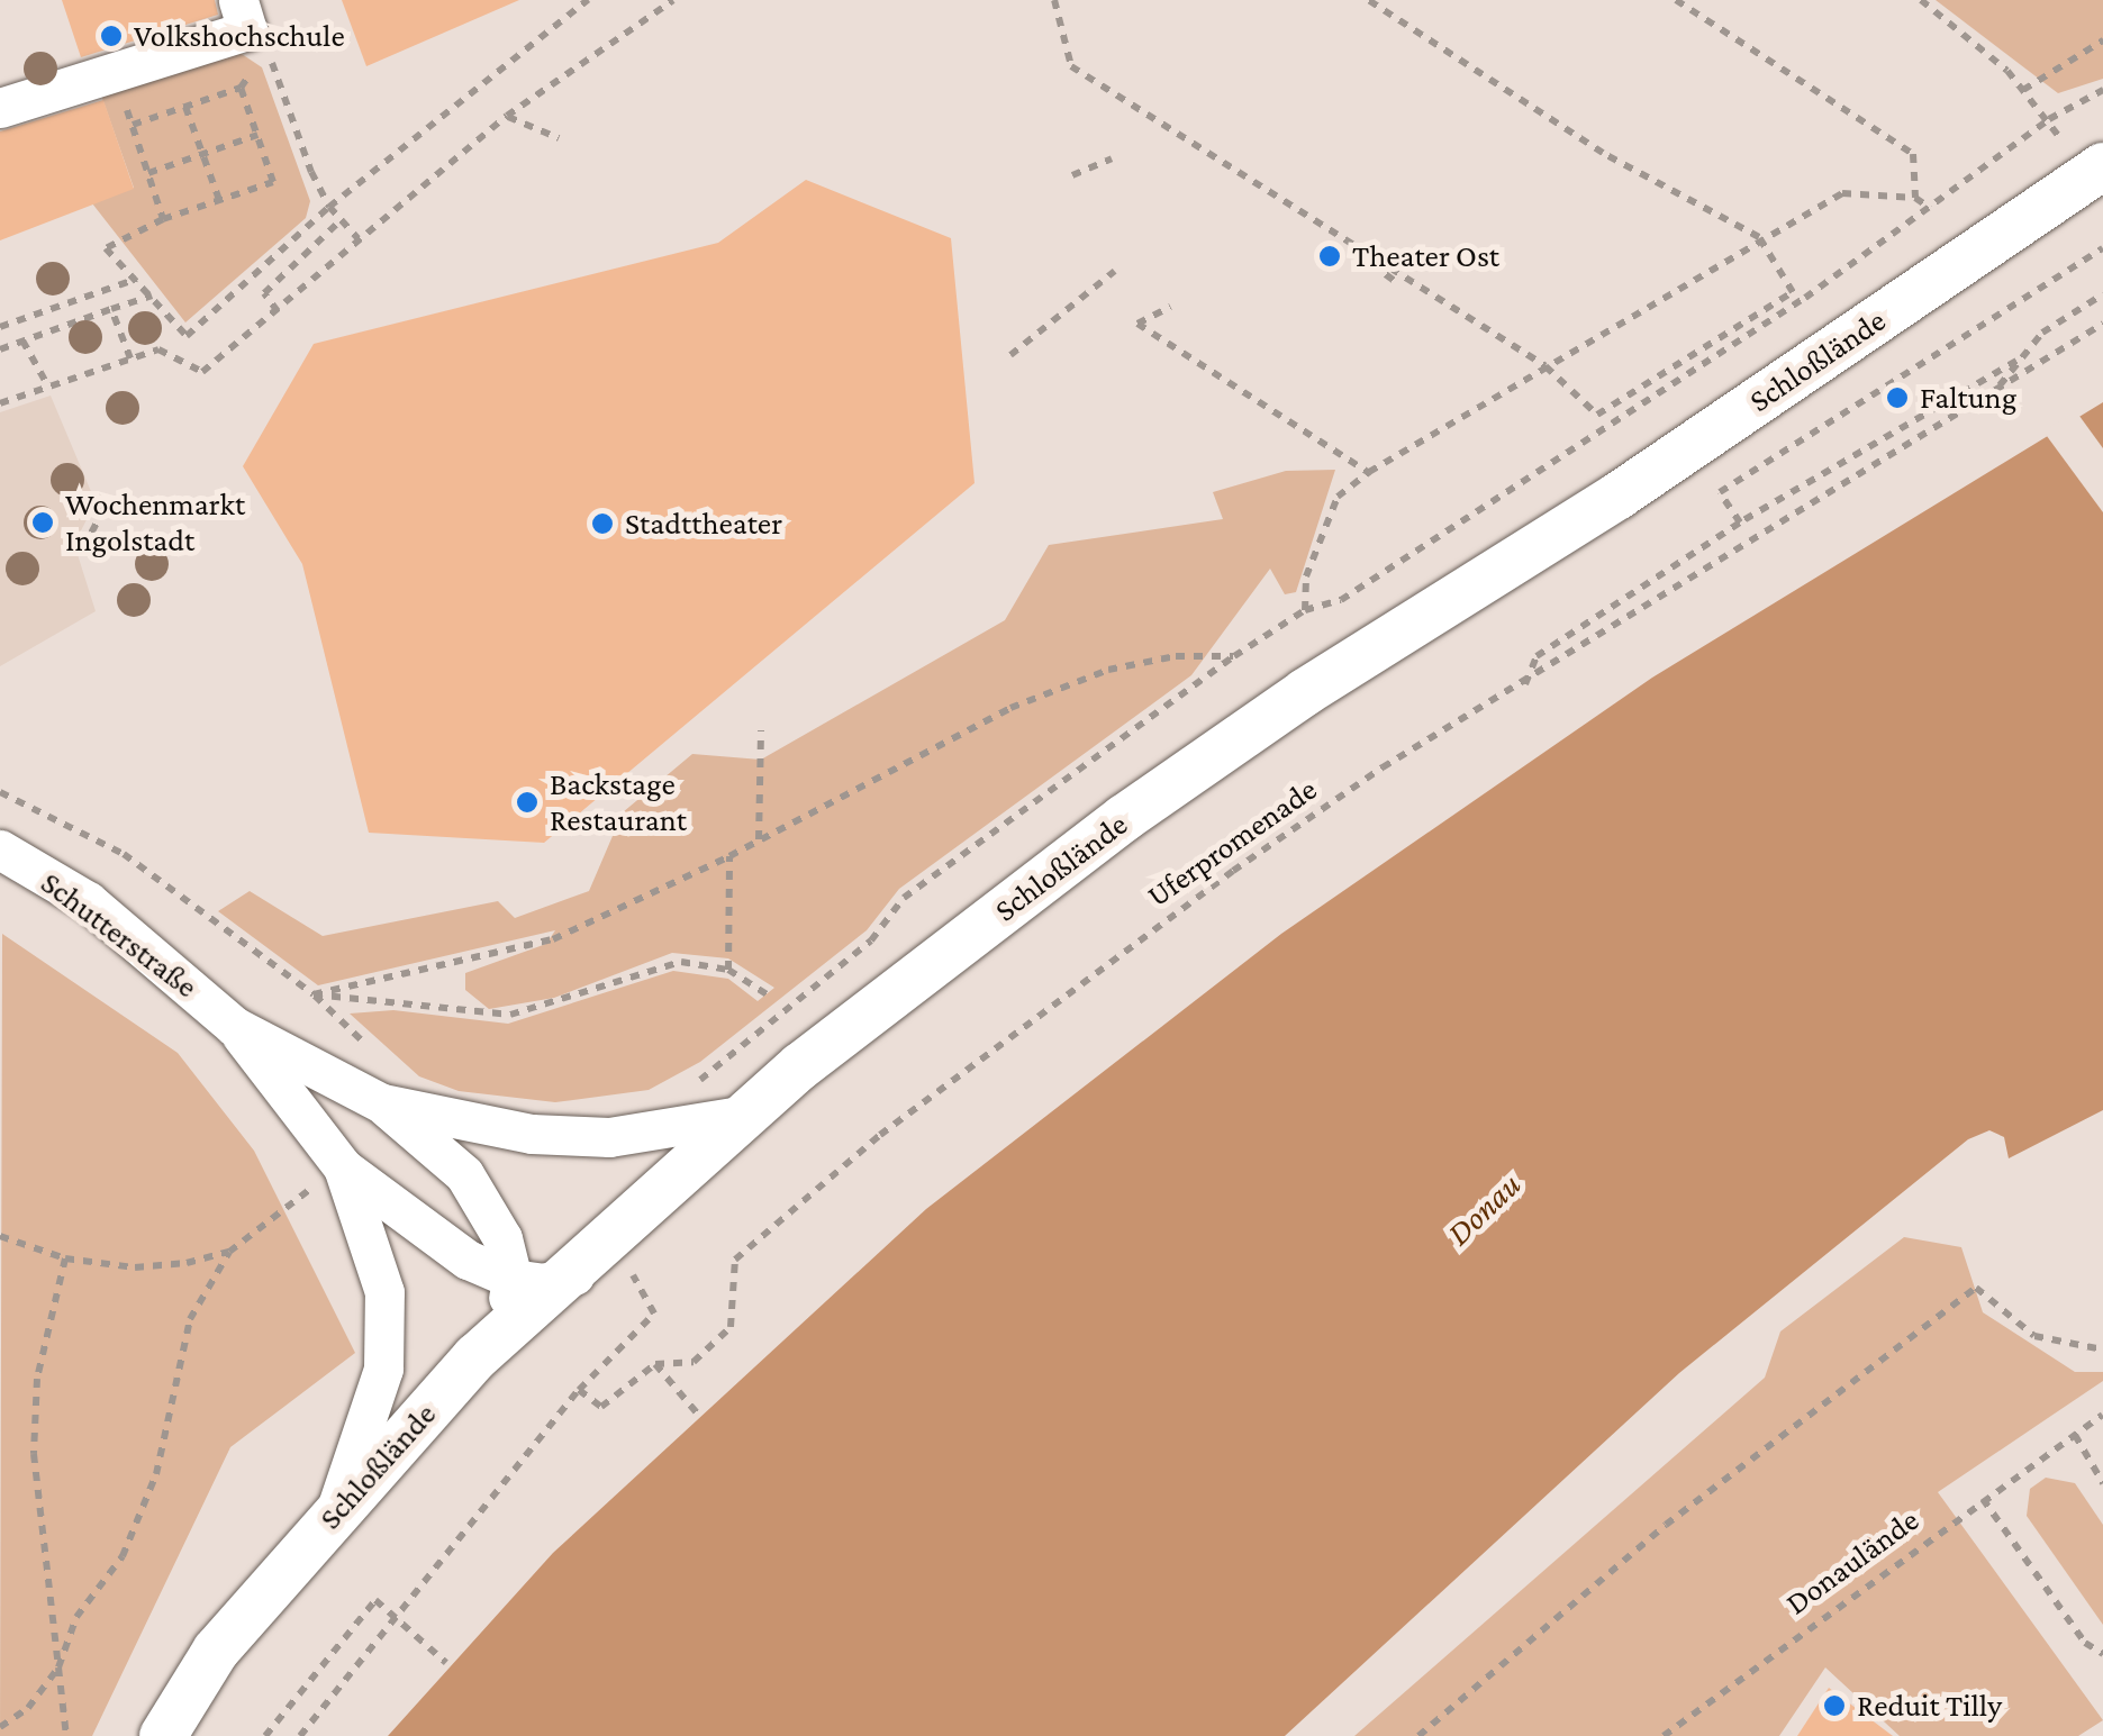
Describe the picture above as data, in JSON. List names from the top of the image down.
{
  "streets": {
    "street": ["Schloßlände", "Schutterstraße"],
    "path": ["Uferpromenade", "Donaulände"]
  },
  "crossings": [
    ["Schloßlände", "Schutterstraße"]
  ],
  "water": ["Donau"],
  "places": [
    "Volkshochschule",
    "Theater Ost",
    "Faltung",
    "Wochenmarkt Ingolstadt",
    "Stadttheater",
    "Backstage Restaurant",
    "Reduit Tilly"
  ]
}
